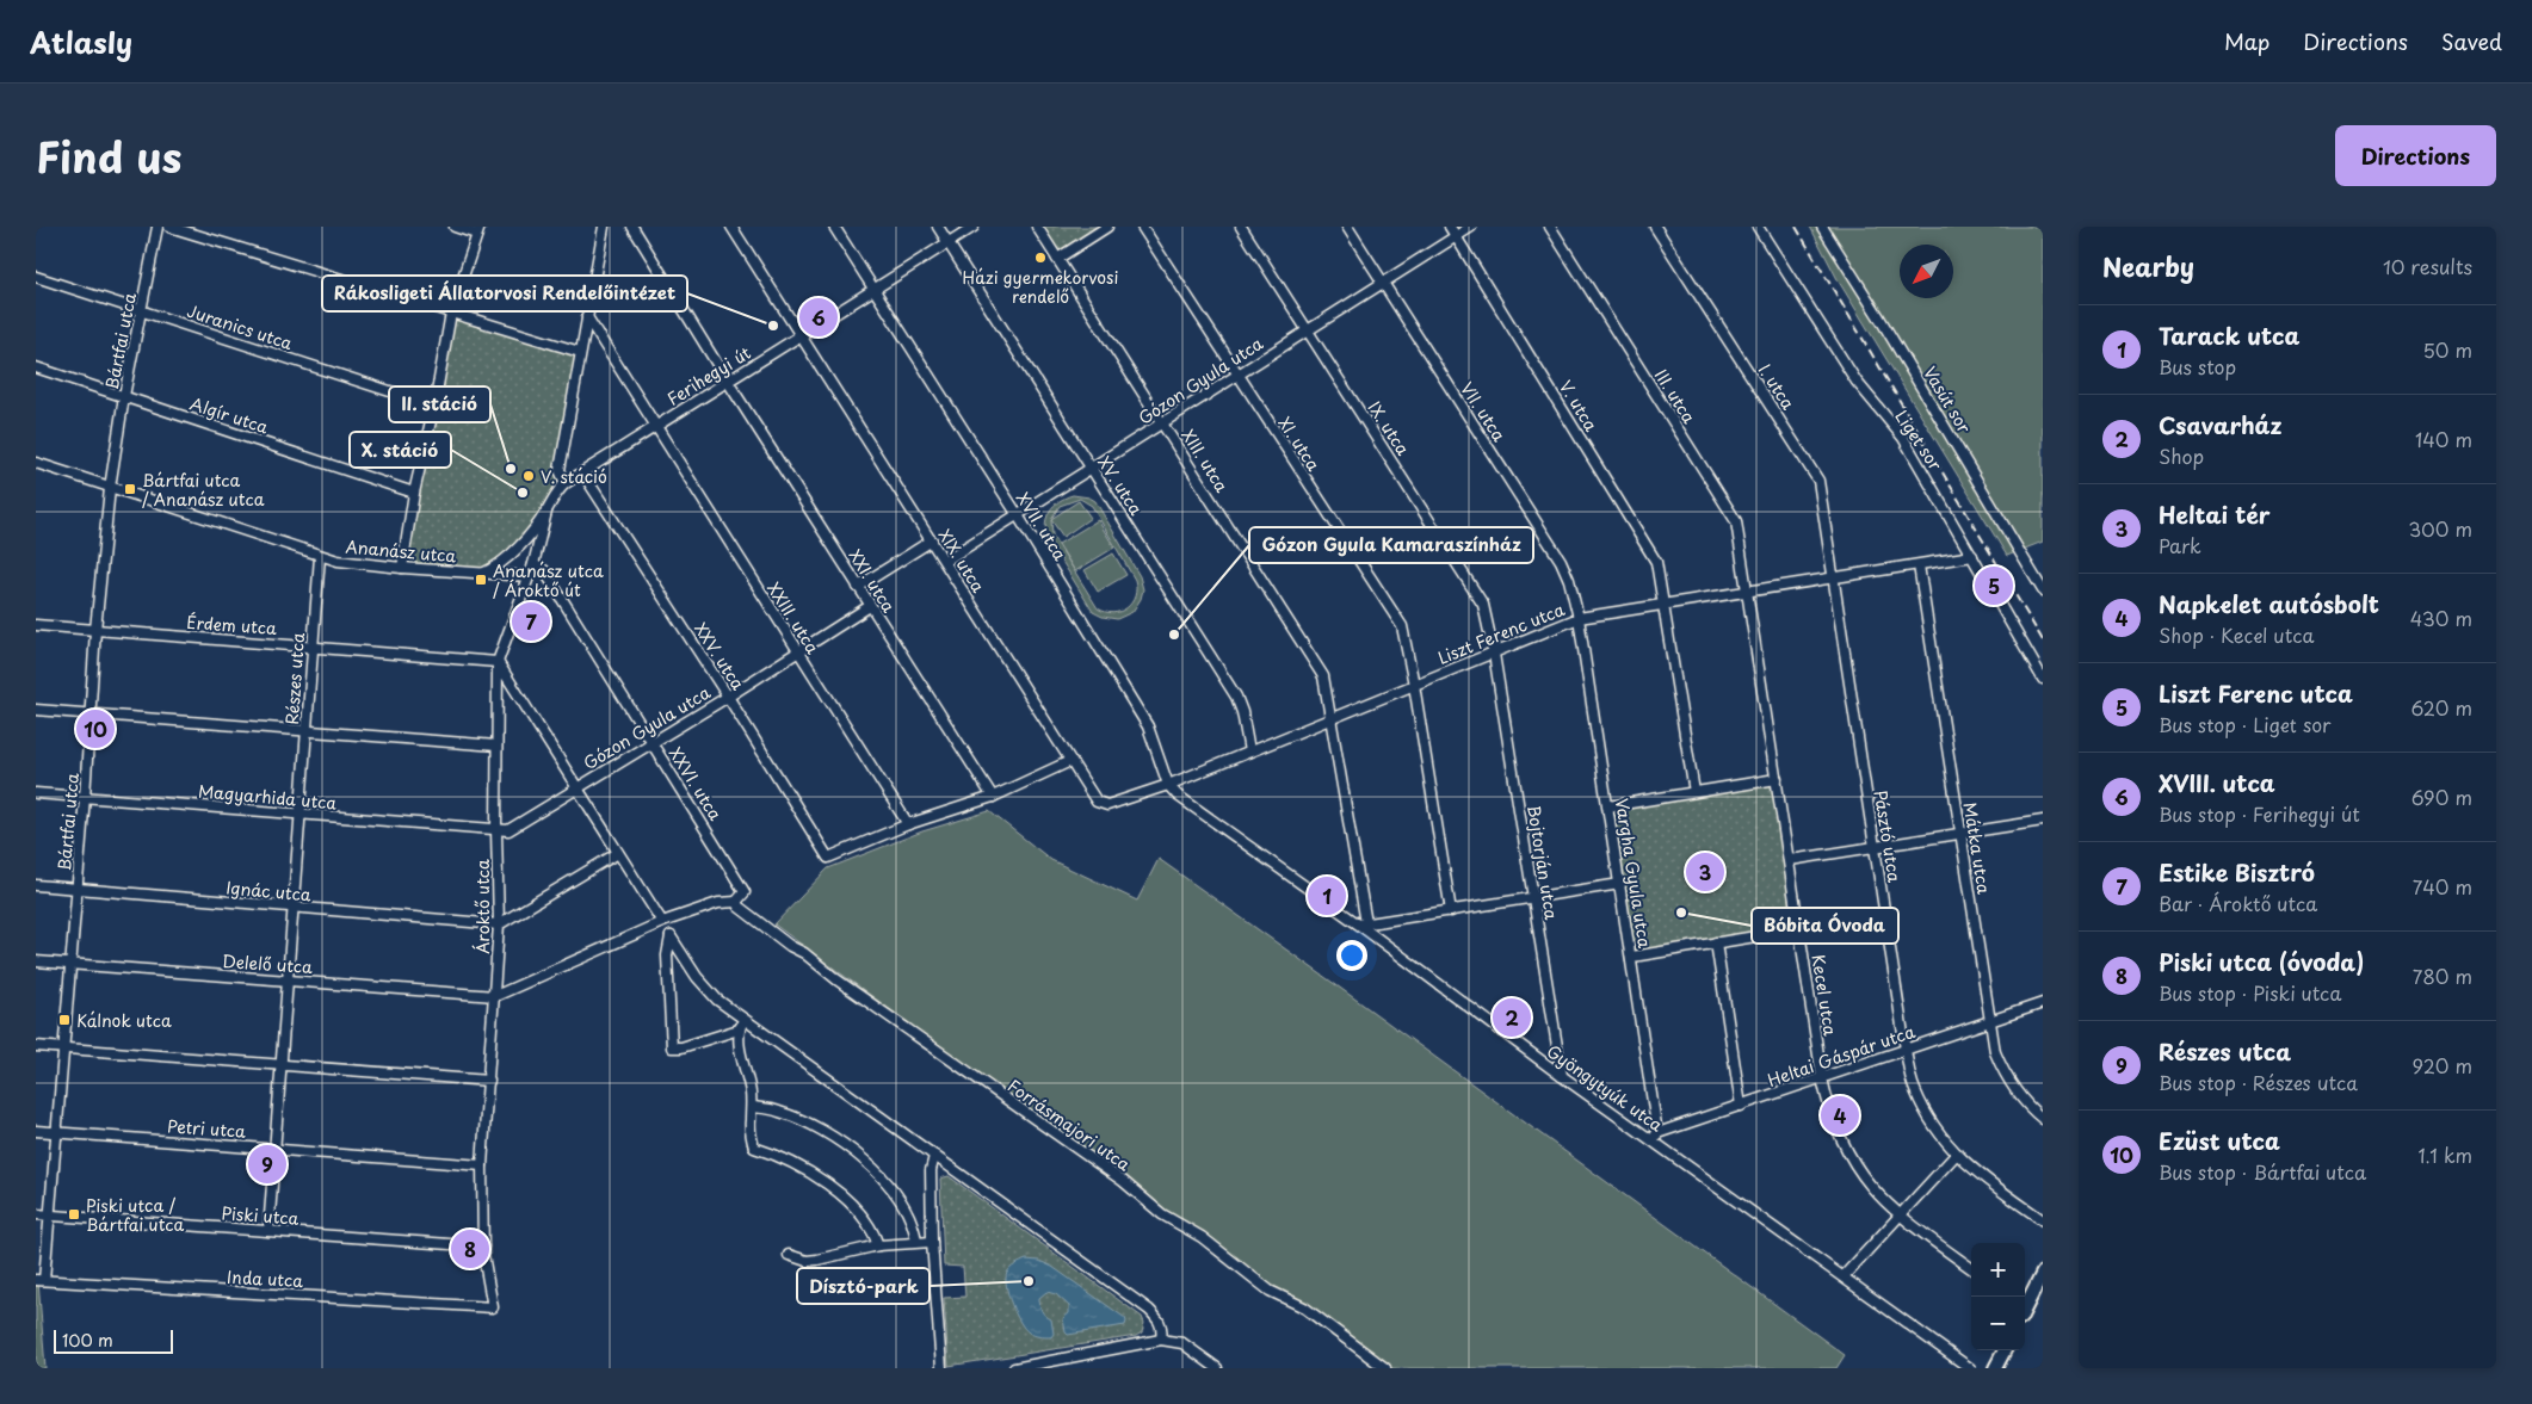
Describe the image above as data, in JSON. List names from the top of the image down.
{
  "streets": {
    "street": [
      "Juranics utca",
      "Bártfai utca",
      "Ferihegyi út",
      "Gózon Gyula utca",
      "I. utca",
      "III. utca",
      "Vasút sor",
      "V. utca",
      "VII. utca",
      "Algír utca",
      "IX. utca",
      "Liget sor",
      "XI. utca",
      "XIII. utca",
      "XV. utca",
      "XVII. utca",
      "Ananász utca",
      "XIX. utca",
      "XXI. utca",
      "XXIII. utca",
      "Érdem utca",
      "Liszt Ferenc utca",
      "XXV. utca",
      "Részes utca",
      "XXVI. utca",
      "Magyarhida utca",
      "Pásztó utca",
      "Mátka utca",
      "Bojtorján utca",
      "Vargha Gyula utca",
      "Ignác utca",
      "Ároktő utca",
      "Delelő utca",
      "Kecel utca",
      "Heltai Gáspár utca",
      "Gyöngytyúk utca",
      "Forrásmajori utca",
      "Petri utca",
      "Piski utca",
      "Inda utca"
    ]
  },
  "crossings": [
    ["Juranics utca", "Bártfai utca"],
    ["Bártfai utca", "Algír utca"],
    ["Bártfai utca", "Ananász utca"],
    ["Bártfai utca", "Érdem utca"],
    ["Bártfai utca", "Magyarhida utca"],
    ["Bártfai utca", "Ignác utca"],
    ["Bártfai utca", "Delelő utca"],
    ["Bártfai utca", "Petri utca"],
    ["Bártfai utca", "Piski utca"],
    ["Bártfai utca", "Inda utca"],
    ["Ferihegyi út", "XV. utca"],
    ["Ferihegyi út", "XVII. utca"],
    ["Ferihegyi út", "Ananász utca"],
    ["Ferihegyi út", "XIX. utca"],
    ["Ferihegyi út", "XXI. utca"],
    ["Ferihegyi út", "XXIII. utca"],
    ["Ferihegyi út", "XXV. utca"],
    ["Ferihegyi út", "Ároktő utca"],
    ["Gózon Gyula utca", "V. utca"],
    ["Gózon Gyula utca", "VII. utca"],
    ["Gózon Gyula utca", "IX. utca"],
    ["Gózon Gyula utca", "XI. utca"],
    ["Gózon Gyula utca", "XIII. utca"],
    ["Gózon Gyula utca", "XV. utca"],
    ["Gózon Gyula utca", "XVII. utca"],
    ["Gózon Gyula utca", "XIX. utca"],
    ["Gózon Gyula utca", "XXI. utca"],
    ["Gózon Gyula utca", "XXIII. utca"],
    ["Gózon Gyula utca", "XXV. utca"],
    ["Gózon Gyula utca", "XXVI. utca"],
    ["Gózon Gyula utca", "Magyarhida utca"],
    ["Gózon Gyula utca", "Ároktő utca"],
    ["I. utca", "Liszt Ferenc utca"],
    ["I. utca", "Pásztó utca"],
    ["III. utca", "Liszt Ferenc utca"],
    ["III. utca", "Kecel utca"],
    ["V. utca", "Liszt Ferenc utca"],
    ["VII. utca", "Liszt Ferenc utca"],
    ["VII. utca", "Vargha Gyula utca"],
    ["IX. utca", "Liszt Ferenc utca"],
    ["IX. utca", "Bojtorján utca"],
    ["Liget sor", "Liszt Ferenc utca"],
    ["XI. utca", "Liszt Ferenc utca"],
    ["XIII. utca", "Liszt Ferenc utca"],
    ["XIII. utca", "Gyöngytyúk utca"],
    ["XV. utca", "Liszt Ferenc utca"],
    ["XVII. utca", "Liszt Ferenc utca"],
    ["XVII. utca", "Gyöngytyúk utca"],
    ["Ananász utca", "Részes utca"],
    ["Ananász utca", "Ároktő utca"],
    ["XIX. utca", "Liszt Ferenc utca"],
    ["XXIII. utca", "XXV. utca"],
    ["Érdem utca", "Részes utca"],
    ["Érdem utca", "Ároktő utca"],
    ["Liszt Ferenc utca", "Pásztó utca"],
    ["Liszt Ferenc utca", "Mátka utca"],
    ["Liszt Ferenc utca", "Bojtorján utca"],
    ["Liszt Ferenc utca", "Vargha Gyula utca"],
    ["Liszt Ferenc utca", "Kecel utca"],
    ["Liszt Ferenc utca", "Gyöngytyúk utca"],
    ["Részes utca", "Magyarhida utca"],
    ["Részes utca", "Ignác utca"],
    ["Részes utca", "Delelő utca"],
    ["Részes utca", "Petri utca"],
    ["Részes utca", "Piski utca"],
    ["XXVI. utca", "Ároktő utca"],
    ["XXVI. utca", "Forrásmajori utca"],
    ["Magyarhida utca", "Ároktő utca"],
    ["Pásztó utca", "Heltai Gáspár utca"],
    ["Mátka utca", "Heltai Gáspár utca"],
    ["Bojtorján utca", "Gyöngytyúk utca"],
    ["Vargha Gyula utca", "Heltai Gáspár utca"],
    ["Vargha Gyula utca", "Gyöngytyúk utca"],
    ["Ignác utca", "Ároktő utca"],
    ["Ároktő utca", "Delelő utca"],
    ["Ároktő utca", "Petri utca"],
    ["Ároktő utca", "Piski utca"],
    ["Ároktő utca", "Inda utca"],
    ["Kecel utca", "Heltai Gáspár utca"],
    ["Heltai Gáspár utca", "Gyöngytyúk utca"]
  ],
  "places": {
    "other": [
      "Házi gyermekorvosi rendelő",
      "Rákosligeti Állatorvosi Rendelőintézet",
      "II. stáció",
      "V. stáció",
      "X. stáció",
      "Gózon Gyula Kamaraszínház",
      "Bóbita Óvoda",
      "Dísztó-park"
    ],
    "transit": [
      "Bártfai utca / Ananász utca",
      "Ananász utca / Ároktő út",
      "Kálnok utca",
      "Piski utca / Bártfai utca"
    ]
  },
  "scale_bar": "100 m",
  "north": "bottom left",
  "page": {
    "header": "Atlasly",
    "nav": ["Map", "Directions", "Saved"],
    "title": "Find us",
    "buttons": "Directions",
    "heading": ["Nearby", "10 results"],
    "pins": [
      "6",
      "5",
      "7",
      "10",
      "3",
      "1",
      "2",
      "4",
      "9",
      "8"
    ],
    "list": [
      {
        "mark": "1",
        "name": "Tarack utca",
        "note": "Bus stop",
        "value": "50 m"
      },
      {
        "mark": "2",
        "name": "Csavarház",
        "note": "Shop",
        "value": "140 m"
      },
      {
        "mark": "3",
        "name": "Heltai tér",
        "note": "Park",
        "value": "300 m"
      },
      {
        "mark": "4",
        "name": "Napkelet autósbolt",
        "note": "Shop · Kecel utca",
        "value": "430 m"
      },
      {
        "mark": "5",
        "name": "Liszt Ferenc utca",
        "note": "Bus stop · Liget sor",
        "value": "620 m"
      },
      {
        "mark": "6",
        "name": "XVIII. utca",
        "note": "Bus stop · Ferihegyi út",
        "value": "690 m"
      },
      {
        "mark": "7",
        "name": "Estike Bisztró",
        "note": "Bar · Ároktő utca",
        "value": "740 m"
      },
      {
        "mark": "8",
        "name": "Piski utca (óvoda)",
        "note": "Bus stop · Piski utca",
        "value": "780 m"
      },
      {
        "mark": "9",
        "name": "Részes utca",
        "note": "Bus stop · Részes utca",
        "value": "920 m"
      },
      {
        "mark": "10",
        "name": "Ezüst utca",
        "note": "Bus stop · Bártfai utca",
        "value": "1.1 km"
      }
    ],
    "map_buttons": ["+", "−"],
    "scale": "100 m"
  }
}
